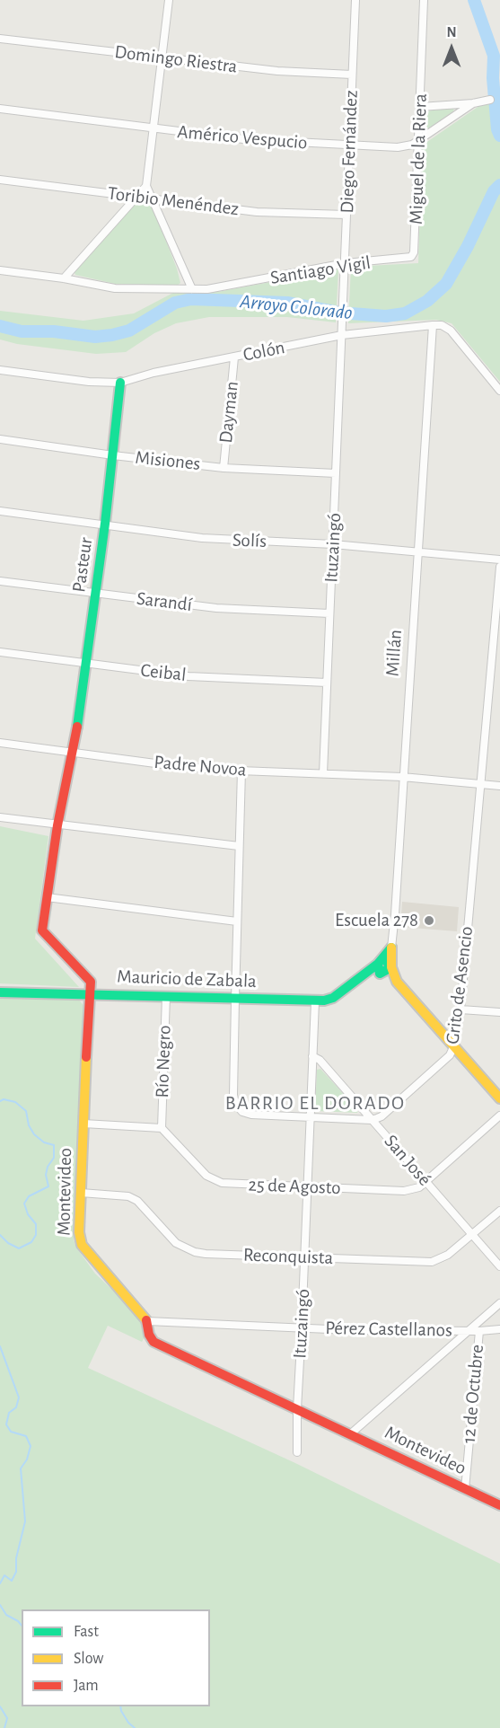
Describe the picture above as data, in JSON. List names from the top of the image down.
{
  "streets": {
    "street": [
      "Domingo Riestra",
      "Américo Vespucio",
      "Diego Fernández",
      "Miguel de la Riera",
      "Toribio Menéndez",
      "Santiago Vigil",
      "Colón",
      "Dayman",
      "Misiones",
      "Solís",
      "Ituzaingó",
      "Pasteur",
      "Sarandí",
      "Millán",
      "Ceibal",
      "Padre Novoa",
      "Mauricio de Zabala",
      "Grito de Asencio",
      "Río Negro",
      "San José",
      "25 de Agosto",
      "Montevideo",
      "Reconquista",
      "Pérez Castellanos",
      "12 de Octubre"
    ]
  },
  "crossings": [
    ["Domingo Riestra", "Diego Fernández"],
    ["Américo Vespucio", "Diego Fernández"],
    ["Américo Vespucio", "Miguel de la Riera"],
    ["Diego Fernández", "Toribio Menéndez"],
    ["Diego Fernández", "Santiago Vigil"],
    ["Diego Fernández", "Ituzaingó"],
    ["Miguel de la Riera", "Santiago Vigil"],
    ["Colón", "Dayman"],
    ["Colón", "Ituzaingó"],
    ["Colón", "Pasteur"],
    ["Colón", "Millán"],
    ["Dayman", "Misiones"],
    ["Misiones", "Ituzaingó"],
    ["Misiones", "Pasteur"],
    ["Solís", "Ituzaingó"],
    ["Solís", "Pasteur"],
    ["Solís", "Millán"],
    ["Ituzaingó", "Sarandí"],
    ["Ituzaingó", "Ceibal"],
    ["Ituzaingó", "Padre Novoa"],
    ["Ituzaingó", "Mauricio de Zabala"],
    ["Ituzaingó", "San José"],
    ["Ituzaingó", "25 de Agosto"],
    ["Ituzaingó", "Montevideo"],
    ["Ituzaingó", "Reconquista"],
    ["Ituzaingó", "Pérez Castellanos"],
    ["Pasteur", "Sarandí"],
    ["Pasteur", "Ceibal"],
    ["Pasteur", "Padre Novoa"],
    ["Pasteur", "Montevideo"],
    ["Millán", "Padre Novoa"],
    ["Millán", "Mauricio de Zabala"],
    ["Padre Novoa", "Grito de Asencio"],
    ["Padre Novoa", "Montevideo"],
    ["Mauricio de Zabala", "Río Negro"],
    ["Mauricio de Zabala", "Montevideo"],
    ["Grito de Asencio", "San José"],
    ["Río Negro", "25 de Agosto"],
    ["San José", "25 de Agosto"],
    ["San José", "Reconquista"],
    ["Montevideo", "Reconquista"],
    ["Montevideo", "Pérez Castellanos"],
    ["Montevideo", "12 de Octubre"],
    ["Pérez Castellanos", "12 de Octubre"]
  ],
  "districts": ["BARRIO EL DORADO"],
  "water": ["Arroyo Colorado"],
  "places": ["Escuela 278"],
  "legend": ["Fast", "Slow", "Jam"],
  "north": "top"
}
